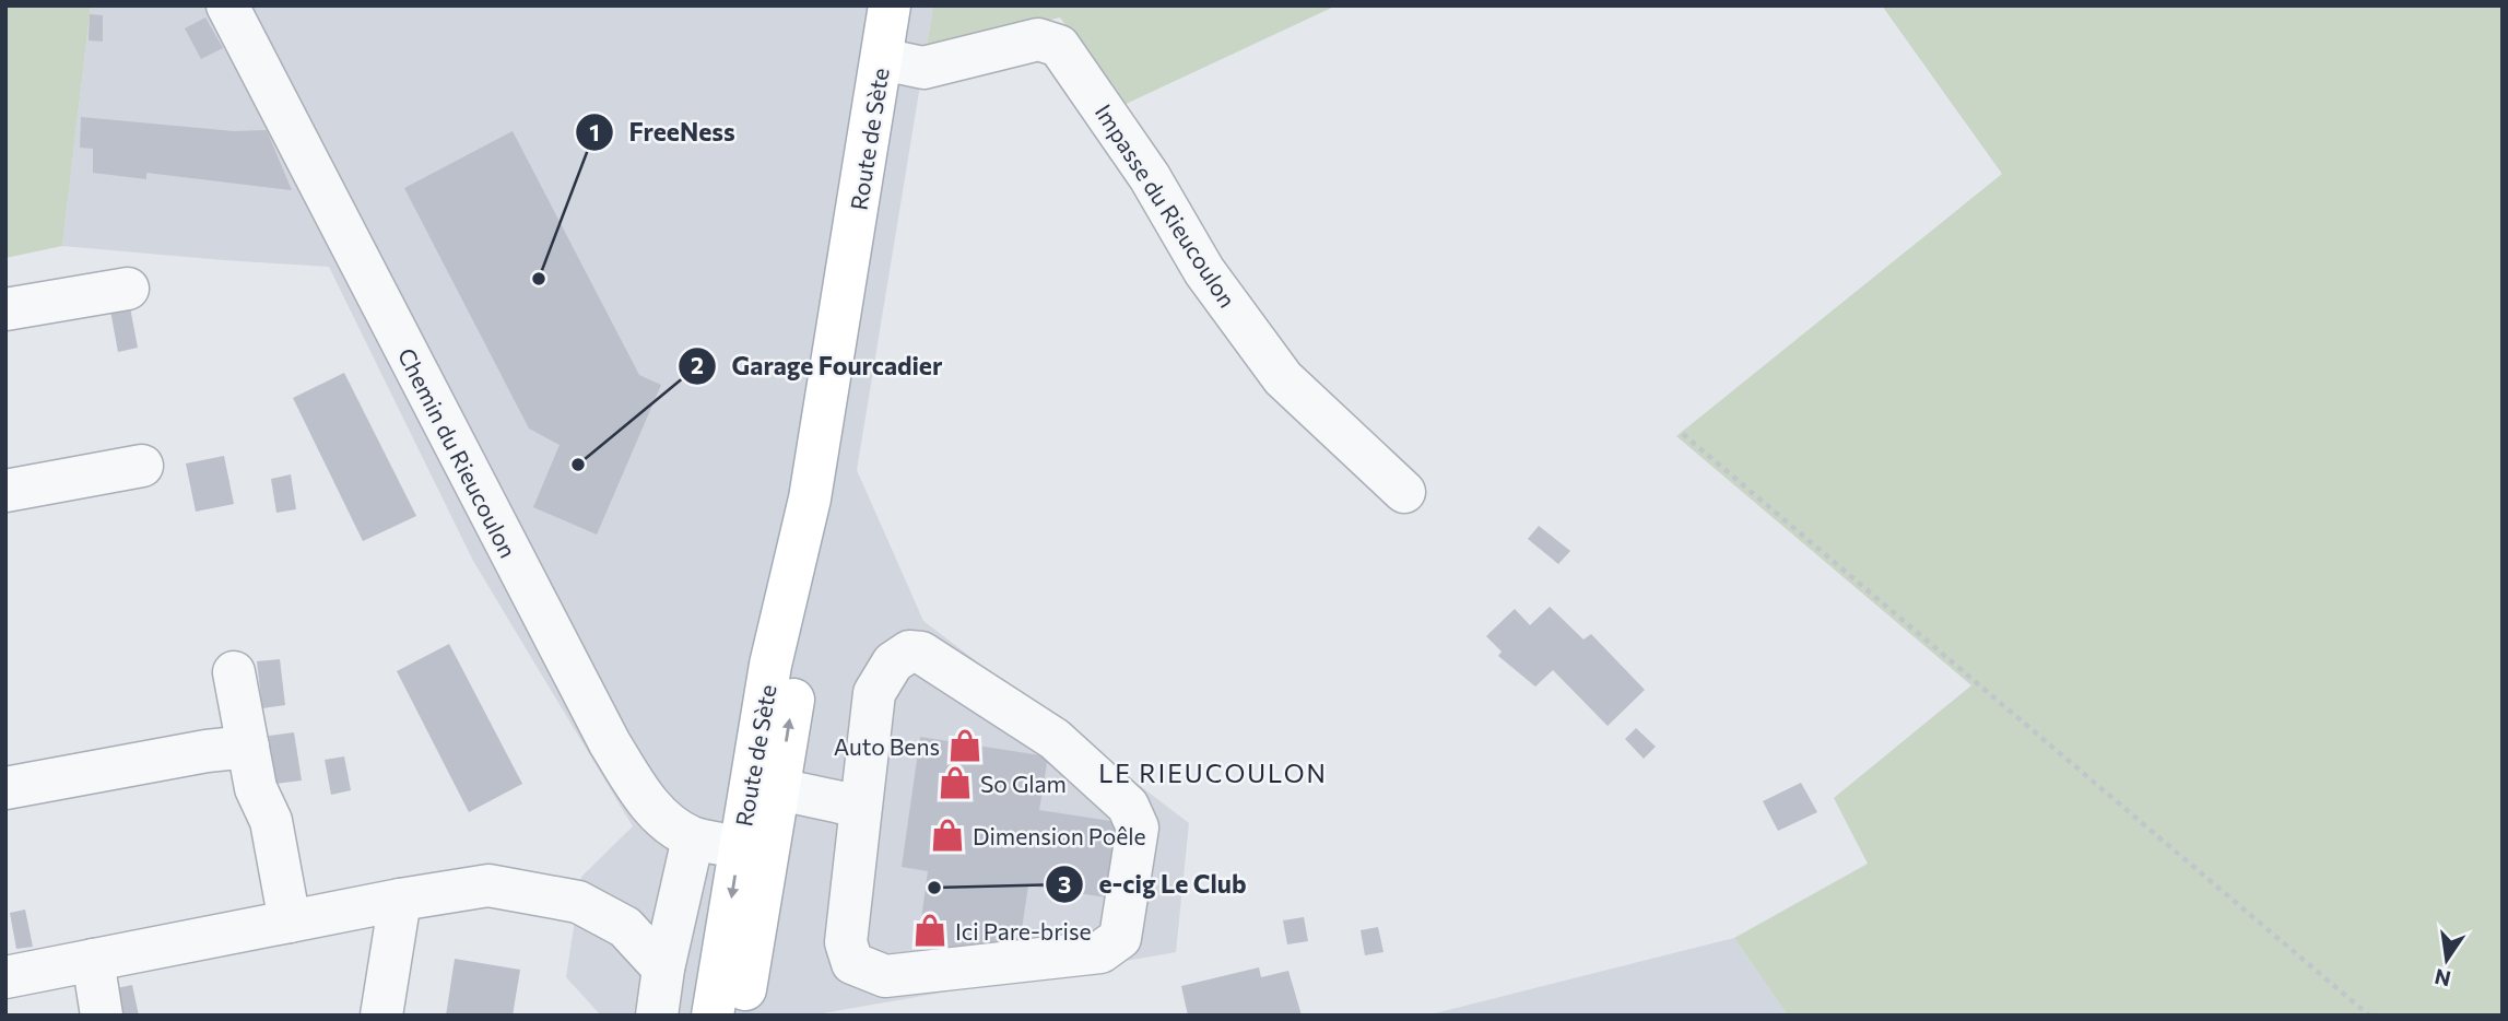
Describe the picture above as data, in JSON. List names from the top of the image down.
{
  "streets": {
    "main road": ["Route de Sète"],
    "street": ["Impasse du Rieucoulon", "Chemin du Rieucoulon"]
  },
  "crossings": [
    ["Route de Sète", "Impasse du Rieucoulon"],
    ["Route de Sète", "Chemin du Rieucoulon"]
  ],
  "districts": ["LE RIEUCOULON"],
  "places": {
    "other": ["FreeNess", "Garage Fourcadier", "e-cig Le Club"],
    "shop": [
      "Auto Bens",
      "So Glam",
      "Dimension Poêle",
      "Ici Pare-brise"
    ]
  },
  "north": "bottom"
}
